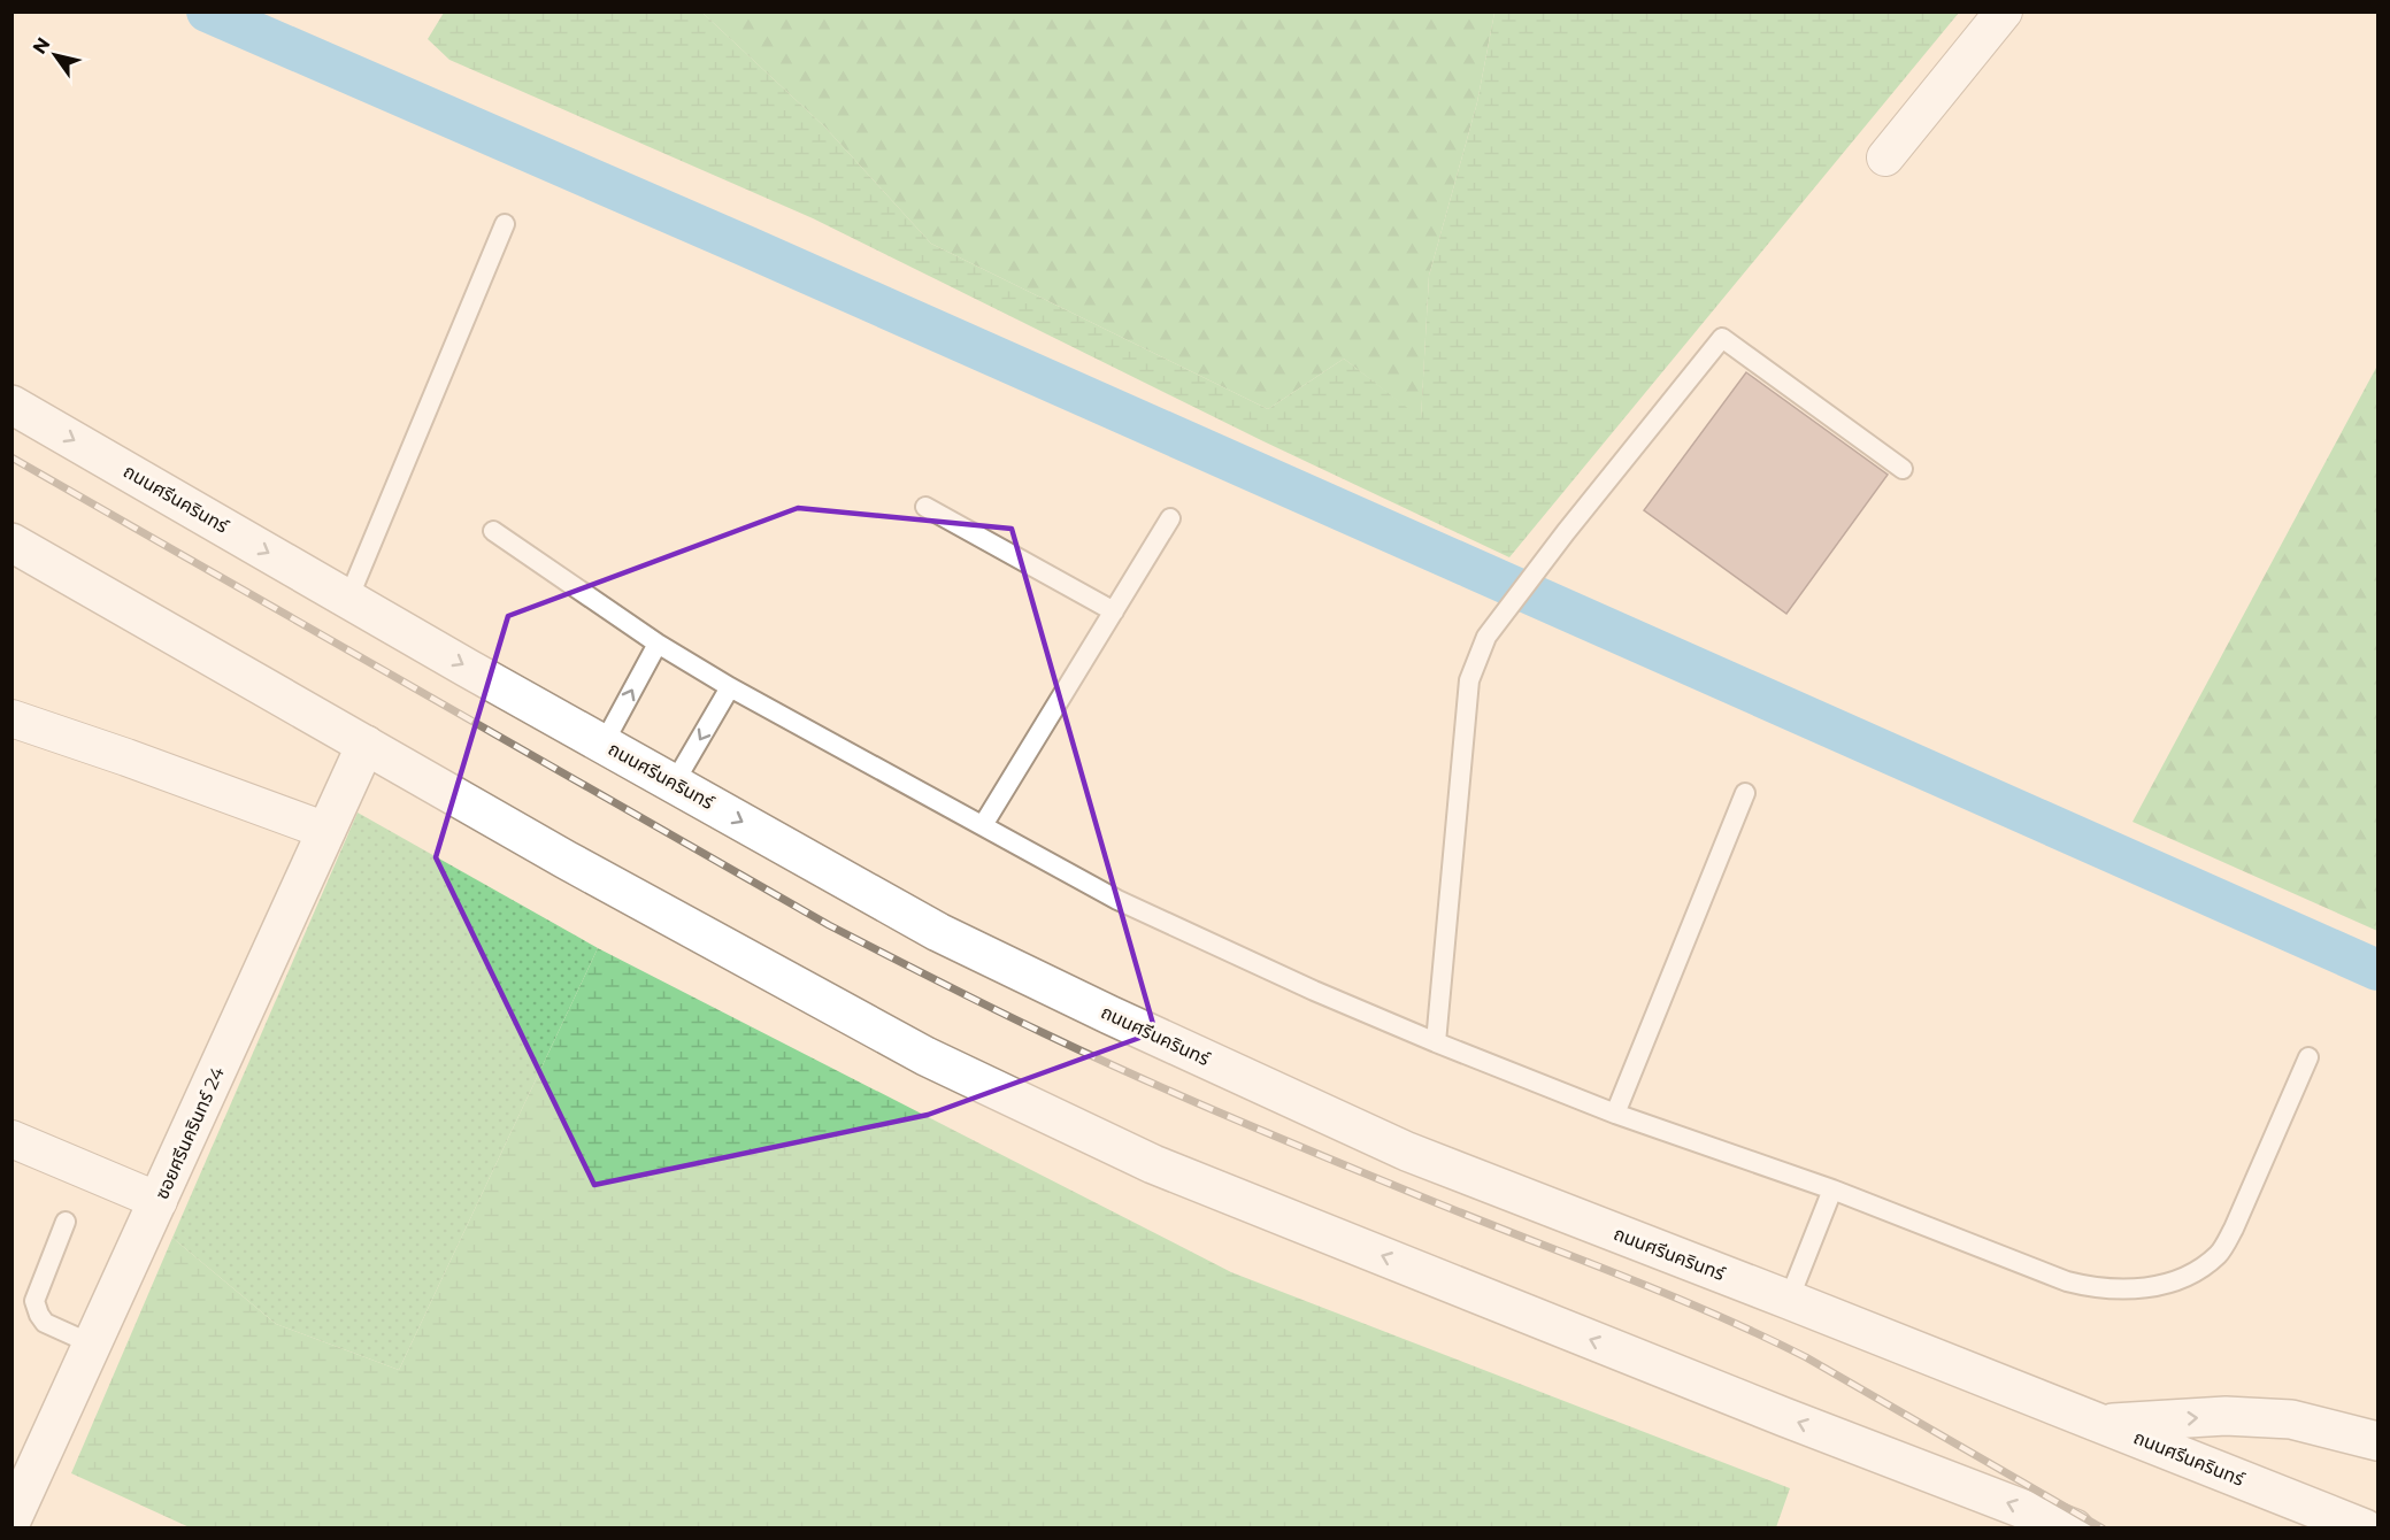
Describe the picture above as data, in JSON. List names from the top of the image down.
{
  "streets": {
    "main road": ["ถนนศรีนครินทร์", "ซอยศรีนครินทร์ 24"]
  },
  "north": "top left"
}
